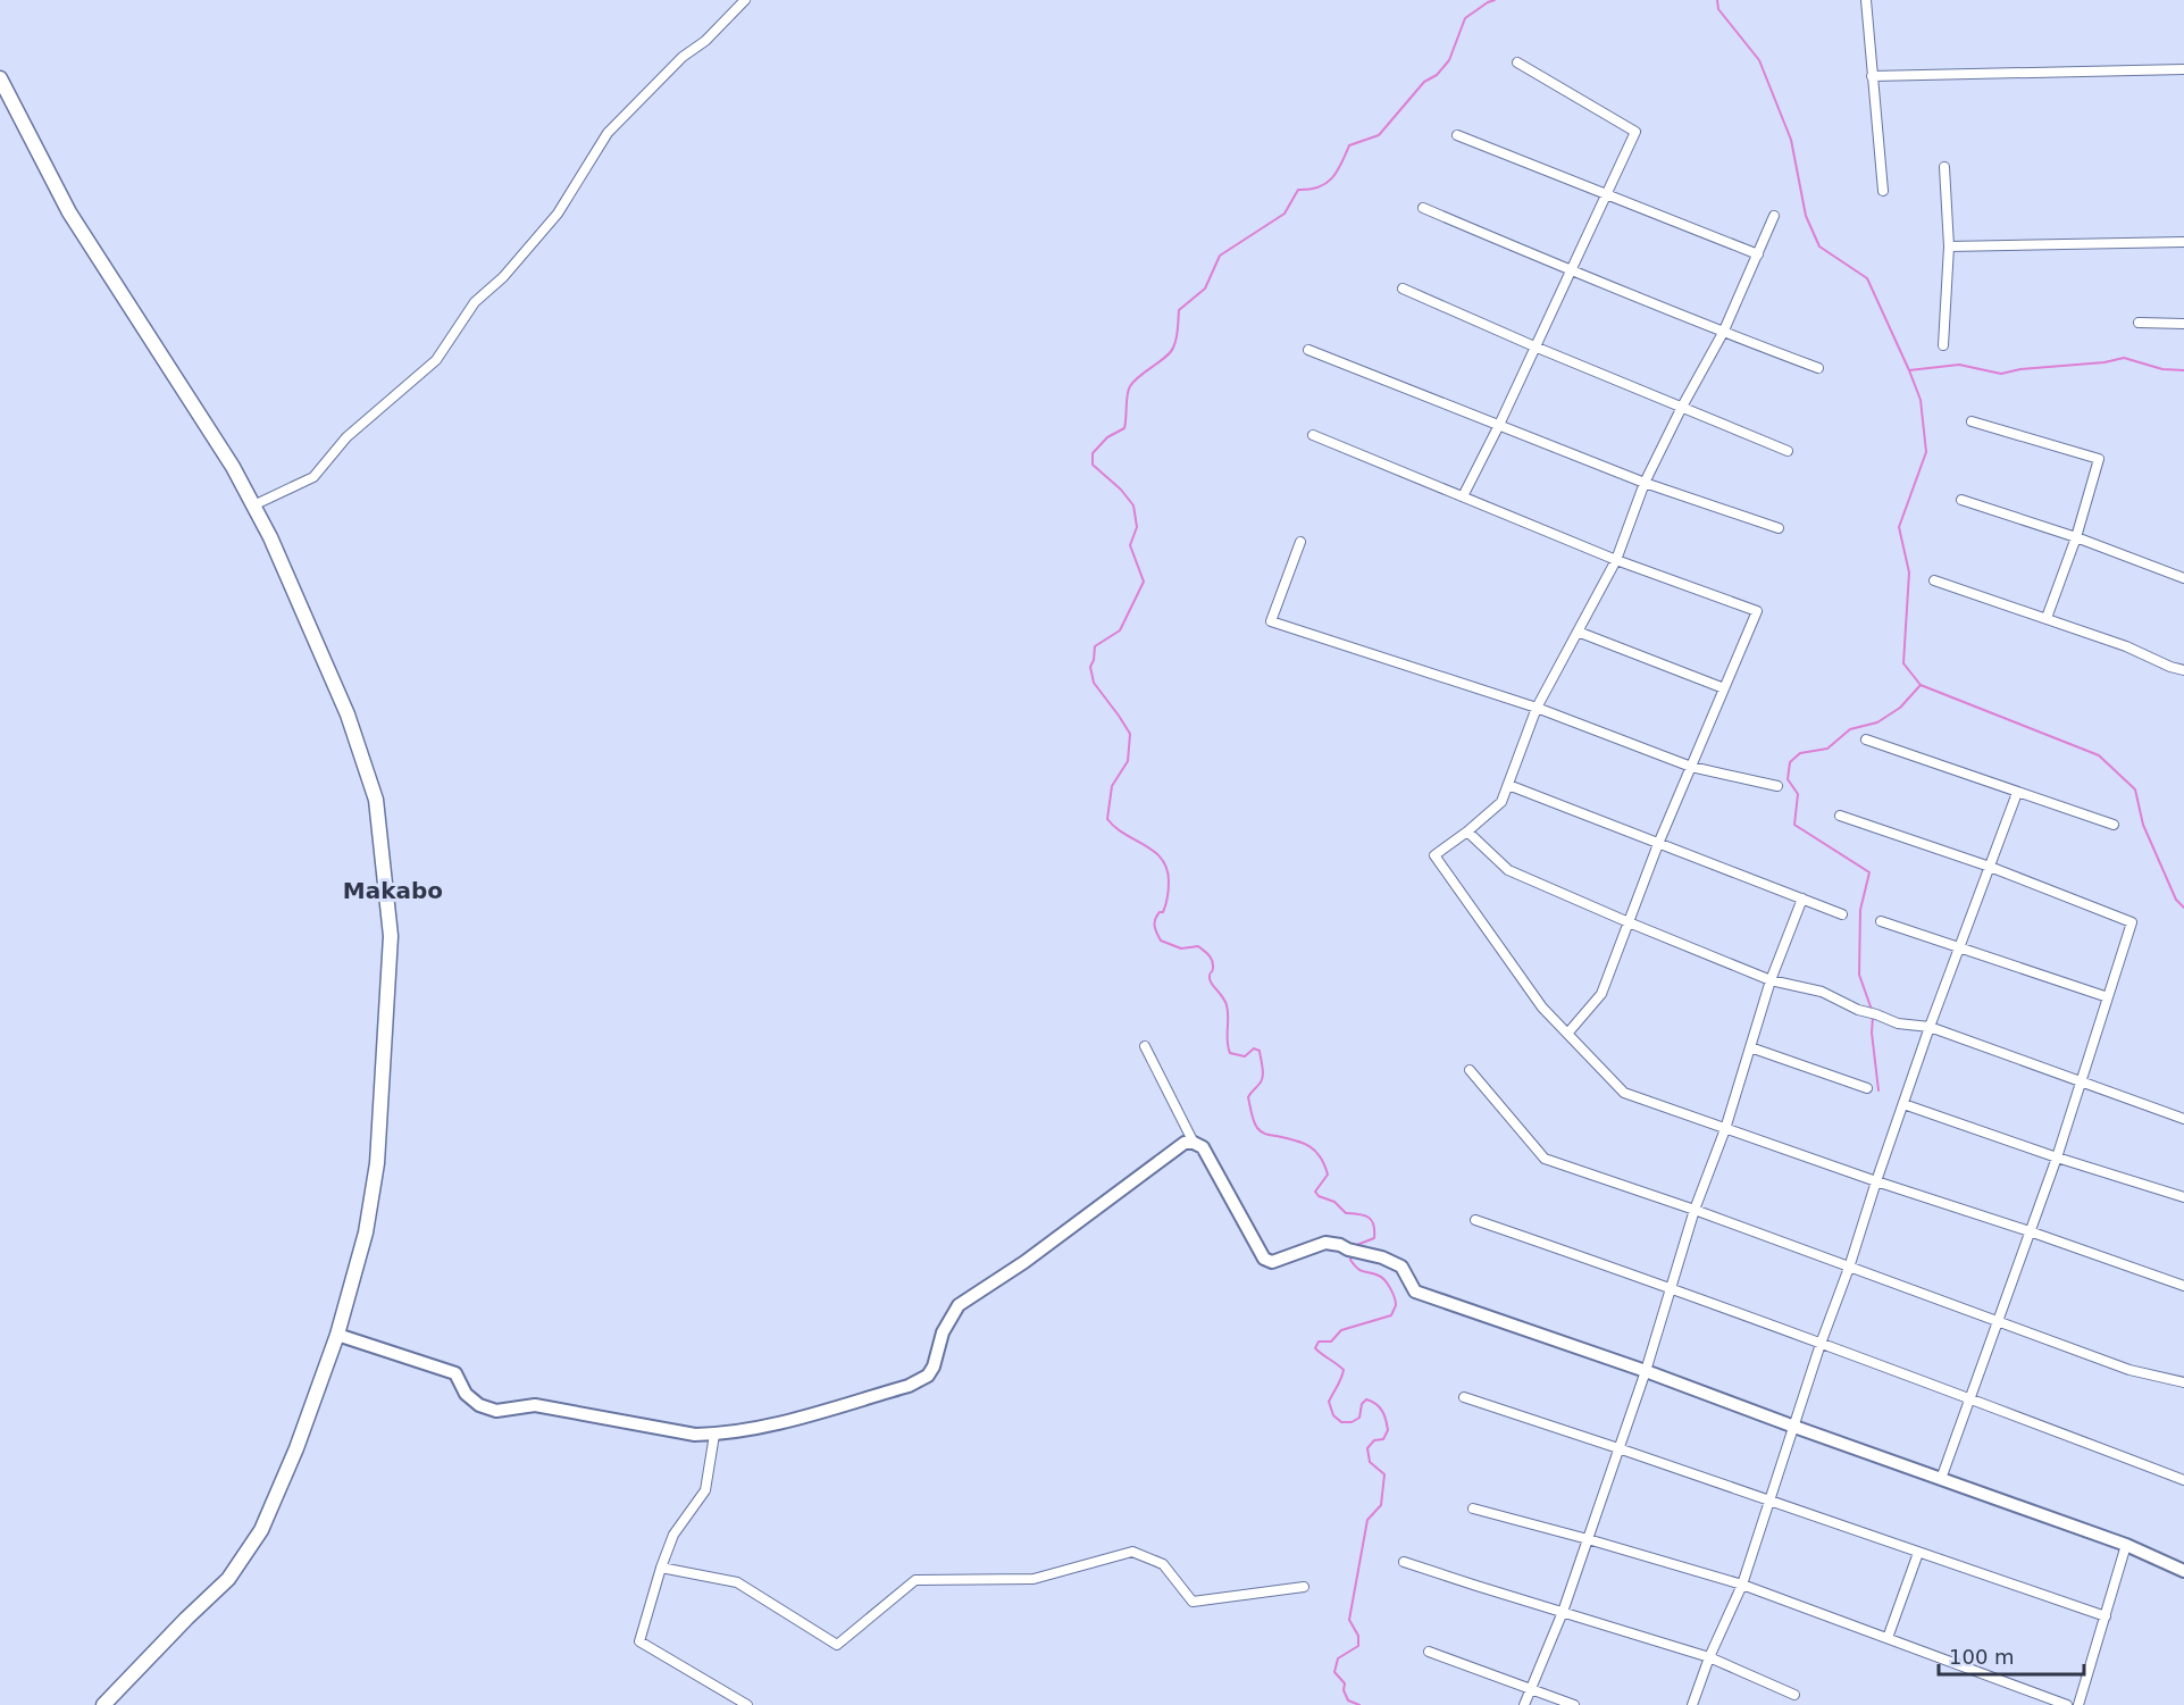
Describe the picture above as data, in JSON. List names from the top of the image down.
{
  "districts": ["Makabo"],
  "scale_bar": "100 m"
}
